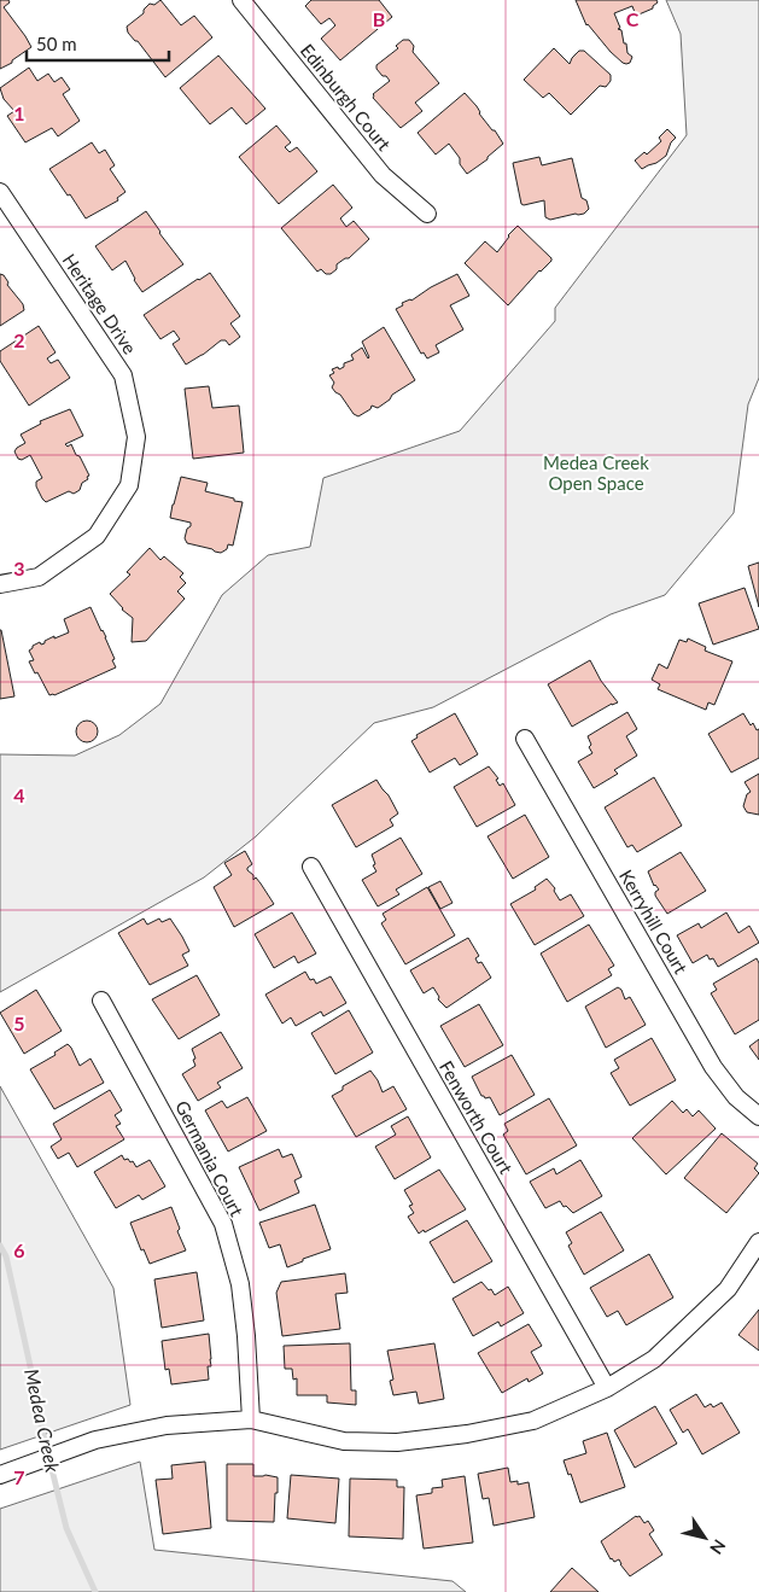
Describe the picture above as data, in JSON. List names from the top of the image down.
{
  "streets": {
    "street": [
      "Edinburgh Court",
      "Heritage Drive",
      "Kerryhill Court",
      "Fenworth Court",
      "Germania Court"
    ]
  },
  "water": ["Medea Creek"],
  "parks": ["Medea Creek Open Space"],
  "scale_bar": "50 m",
  "north": "bottom right",
  "grid": {
    "columns": ["B", "C"],
    "rows": [
      "1",
      "2",
      "3",
      "4",
      "5",
      "6",
      "7"
    ]
  }
}
